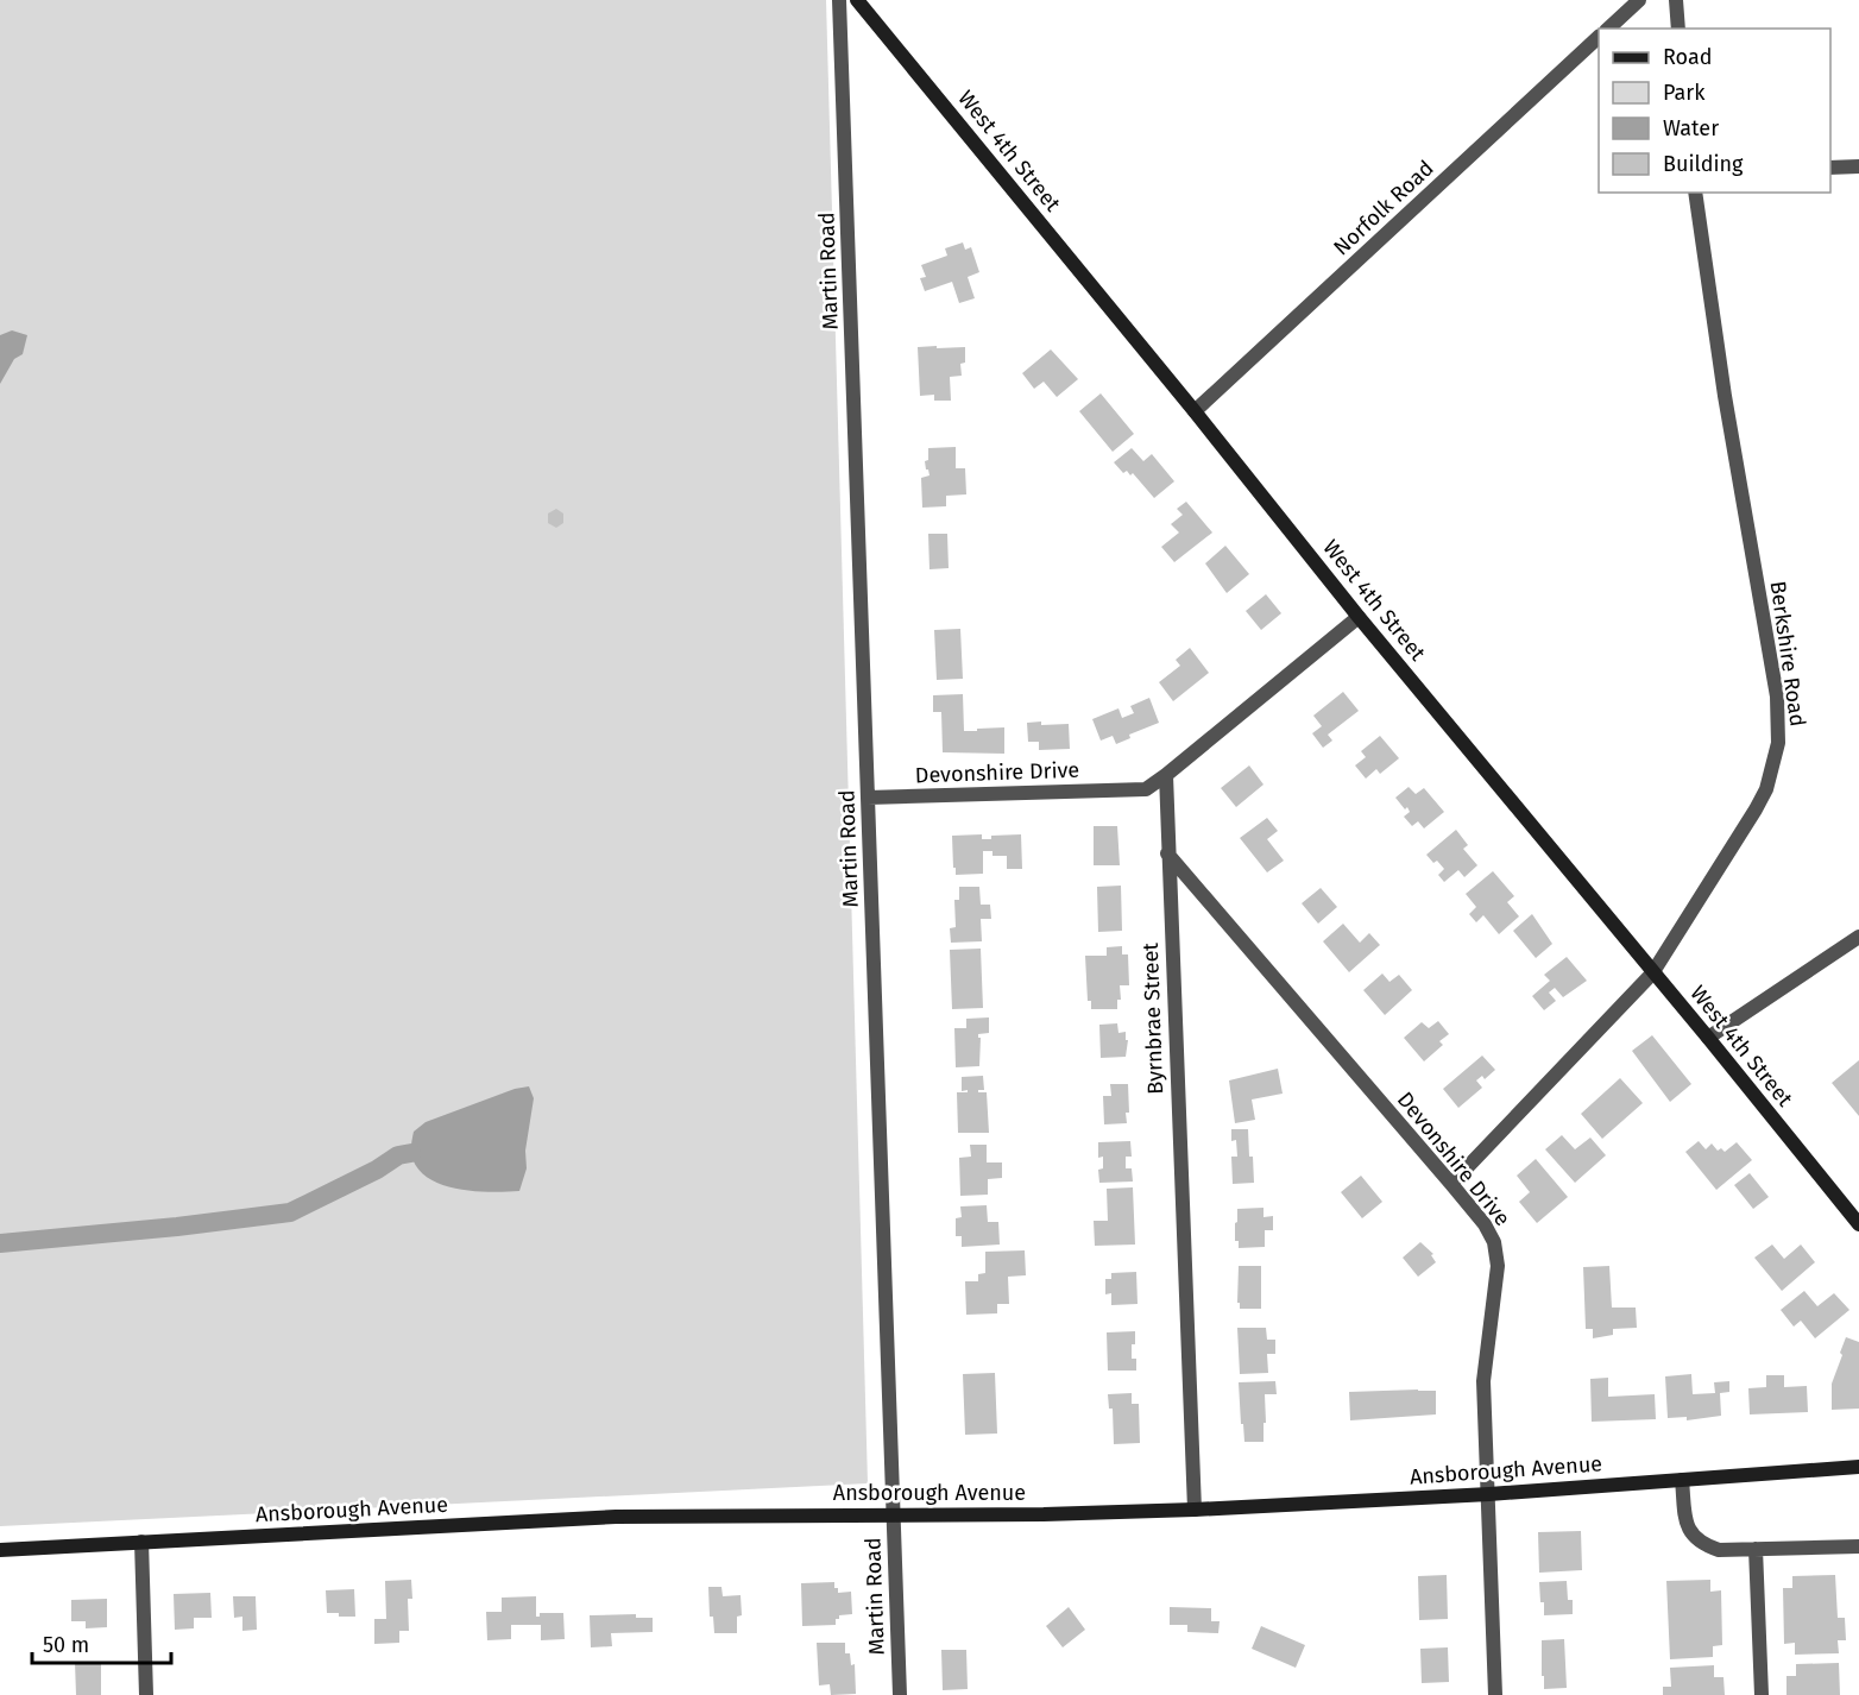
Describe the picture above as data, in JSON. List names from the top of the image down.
{
  "streets": {
    "main road": ["West 4th Street", "Ansborough Avenue"],
    "street": [
      "Norfolk Road",
      "Martin Road",
      "Berkshire Road",
      "Devonshire Drive",
      "Byrnbrae Street"
    ]
  },
  "crossings": [
    ["West 4th Street", "Norfolk Road"],
    ["West 4th Street", "Berkshire Road"],
    ["Martin Road", "Devonshire Drive"],
    ["Martin Road", "Ansborough Avenue"],
    ["Berkshire Road", "Devonshire Drive"],
    ["Devonshire Drive", "Byrnbrae Street"],
    ["Devonshire Drive", "Ansborough Avenue"],
    ["Byrnbrae Street", "Ansborough Avenue"]
  ],
  "legend": [
    "Road",
    "Park",
    "Water",
    "Building"
  ],
  "scale_bar": "50 m"
}
